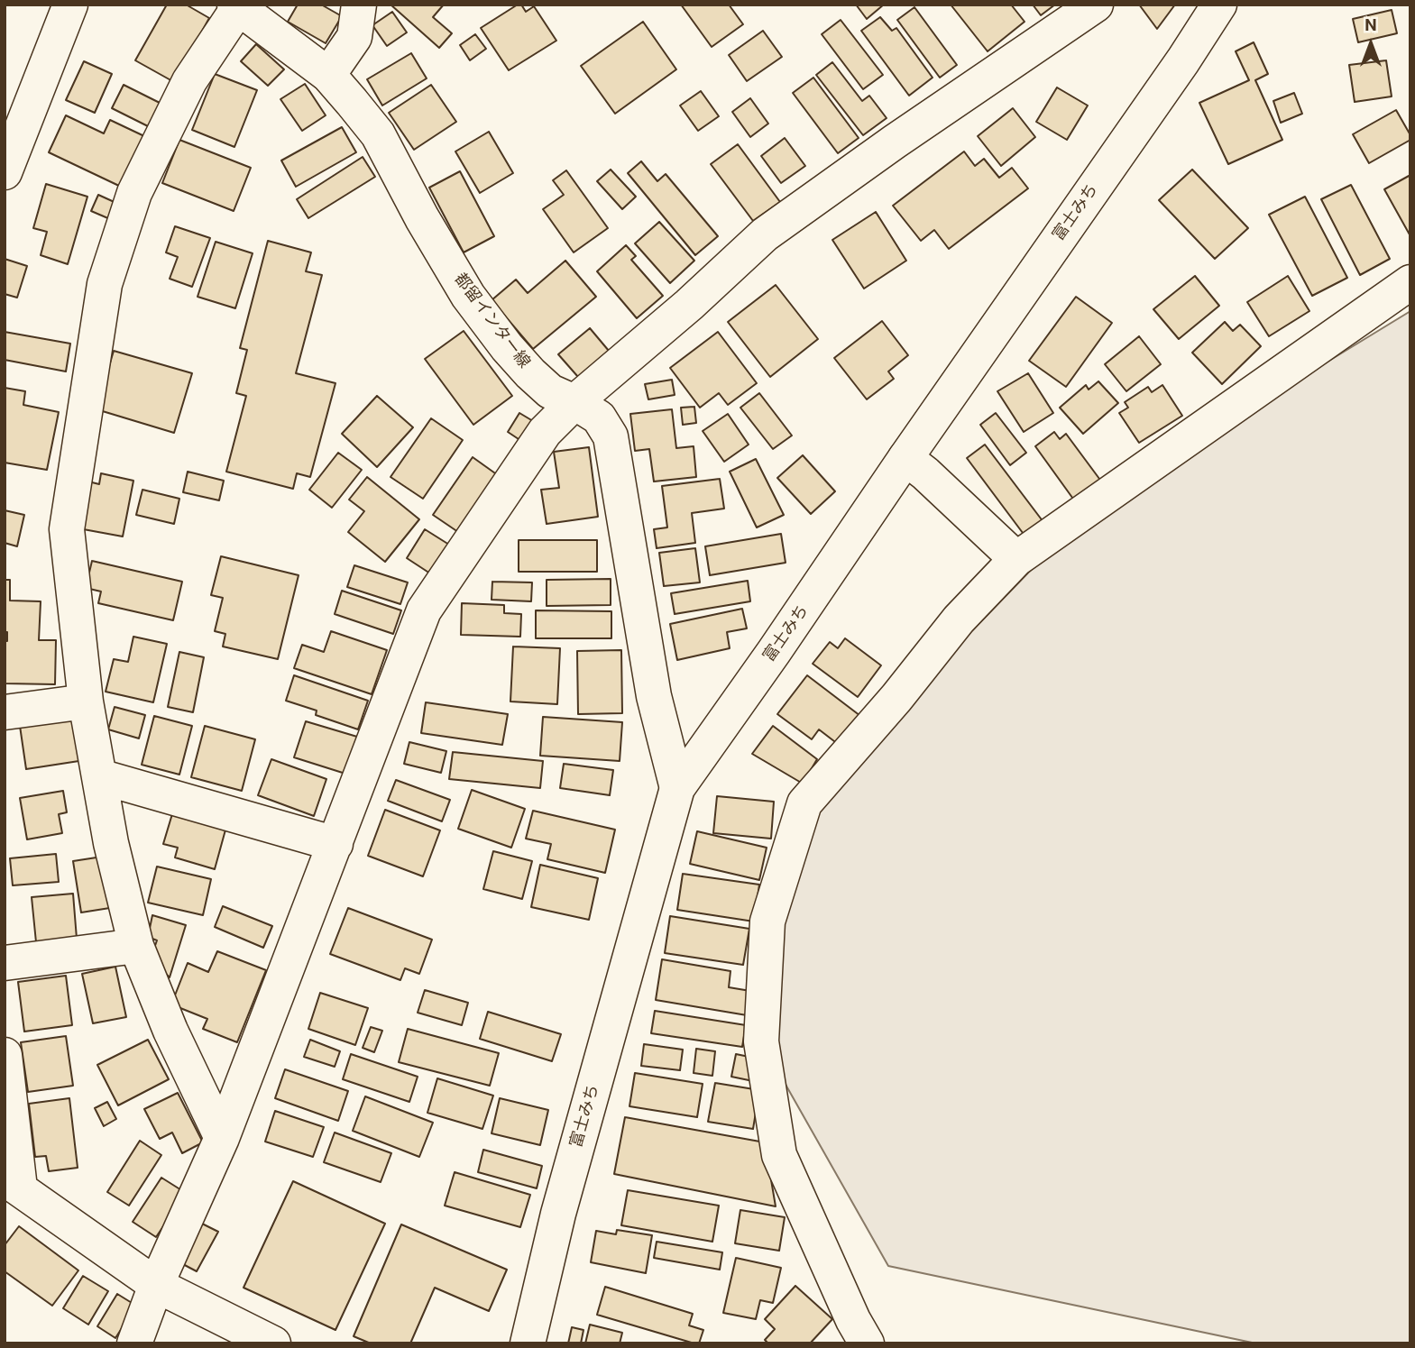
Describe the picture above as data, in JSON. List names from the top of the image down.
{
  "streets": {
    "main road": ["富士みち", "都留インター線"]
  },
  "crossings": [
    ["富士みち", "都留インター線"]
  ],
  "north": "top"
}
